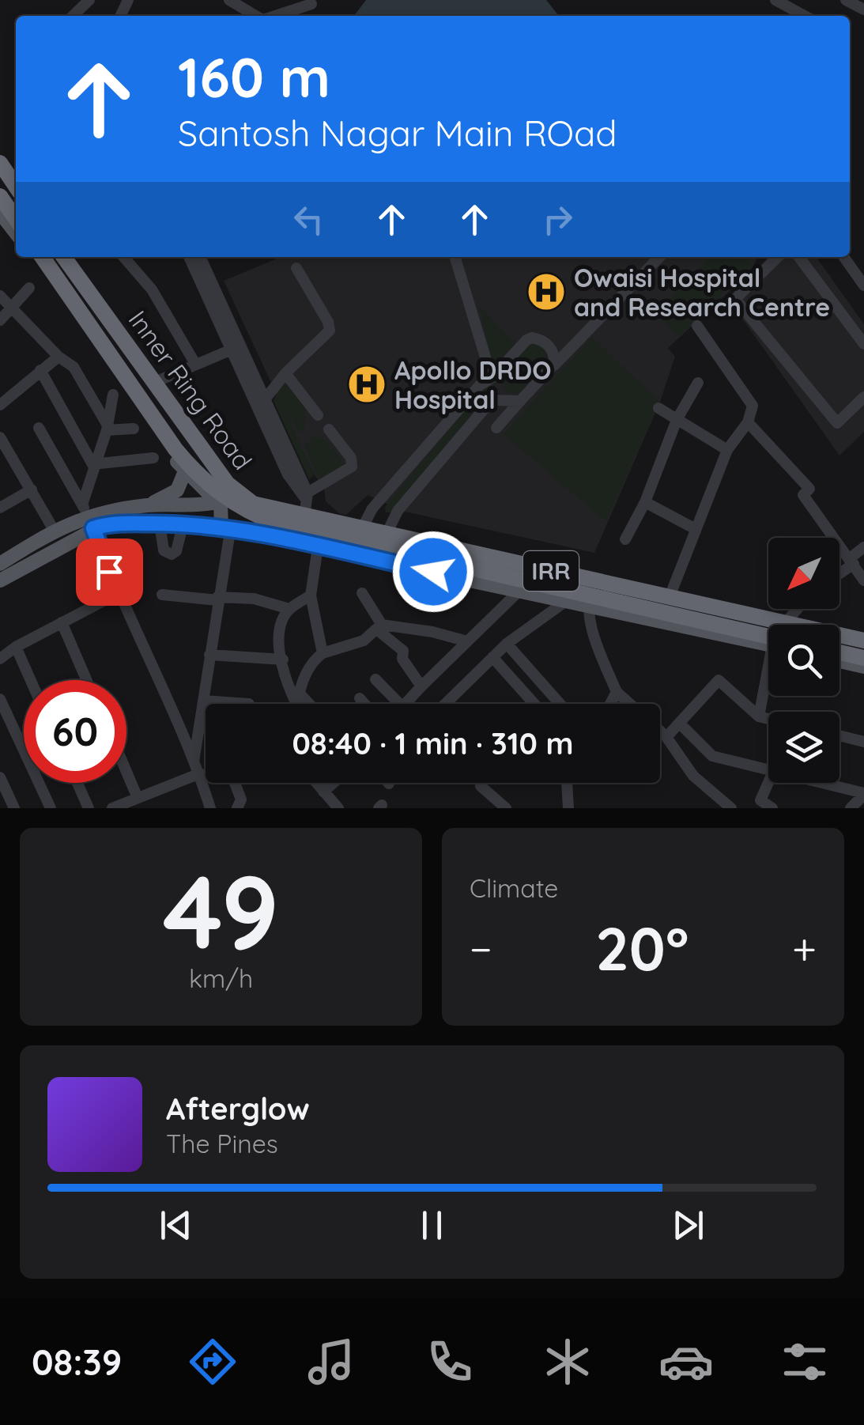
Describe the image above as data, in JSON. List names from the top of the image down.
{
  "streets": {
    "highway": ["Inner Ring Road", "IRR"]
  },
  "crossings": [
    ["Inner Ring Road", "IRR"]
  ],
  "places": {
    "hospital": ["Owaisi Hospital and Research Centre", "Apollo DRDO Hospital"]
  },
  "north": "bottom left",
  "page": {
    "turn": ["160 m", "Santosh Nagar Main ROad"],
    "limit": "60",
    "trip": "08:40 · 1 min · 310 m",
    "tile": [
      ["49", "km/h"],
      "Climate"
    ],
    "heat": ["−", "20°", "+"],
    "song": ["Afterglow", "The Pines"],
    "tabs": "08:39"
  }
}
